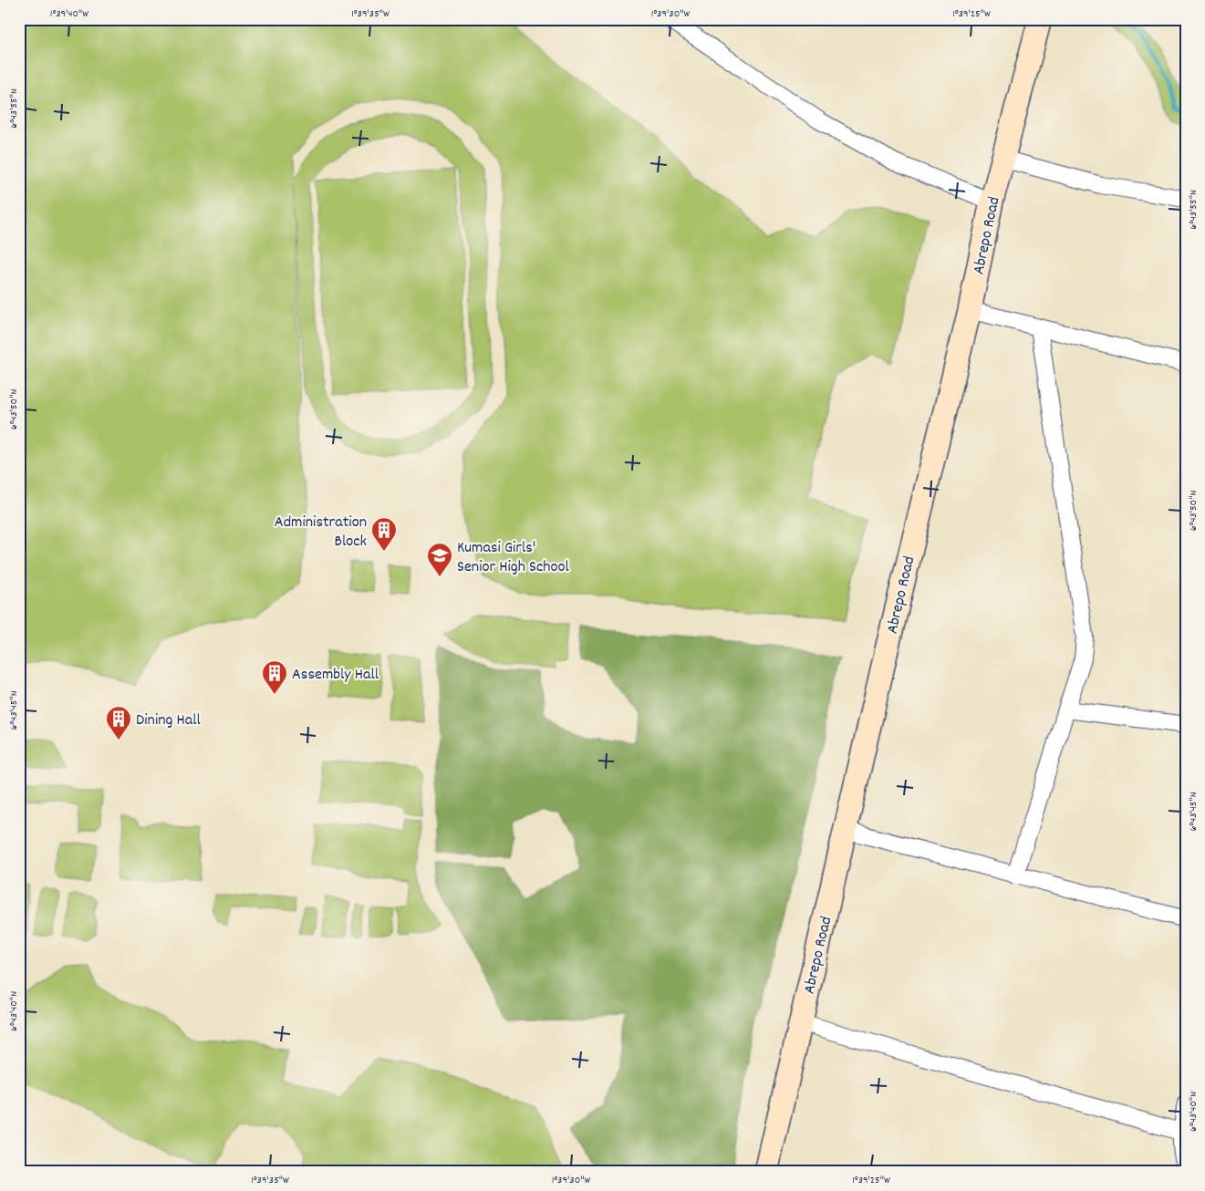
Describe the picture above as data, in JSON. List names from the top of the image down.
{
  "streets": {
    "main road": ["Abrepo Road"]
  },
  "places": {
    "building": ["Administration Block", "Assembly Hall", "Dining Hall"],
    "school or university": ["Kumasi Girls' Senior High School"]
  },
  "coordinates": [
    "1°39'40\"W",
    "1°39'35\"W",
    "1°39'30\"W",
    "1°39'25\"W",
    "6°43'55\"N",
    "6°43'50\"N",
    "6°43'45\"N",
    "6°43'40\"N"
  ]
}
